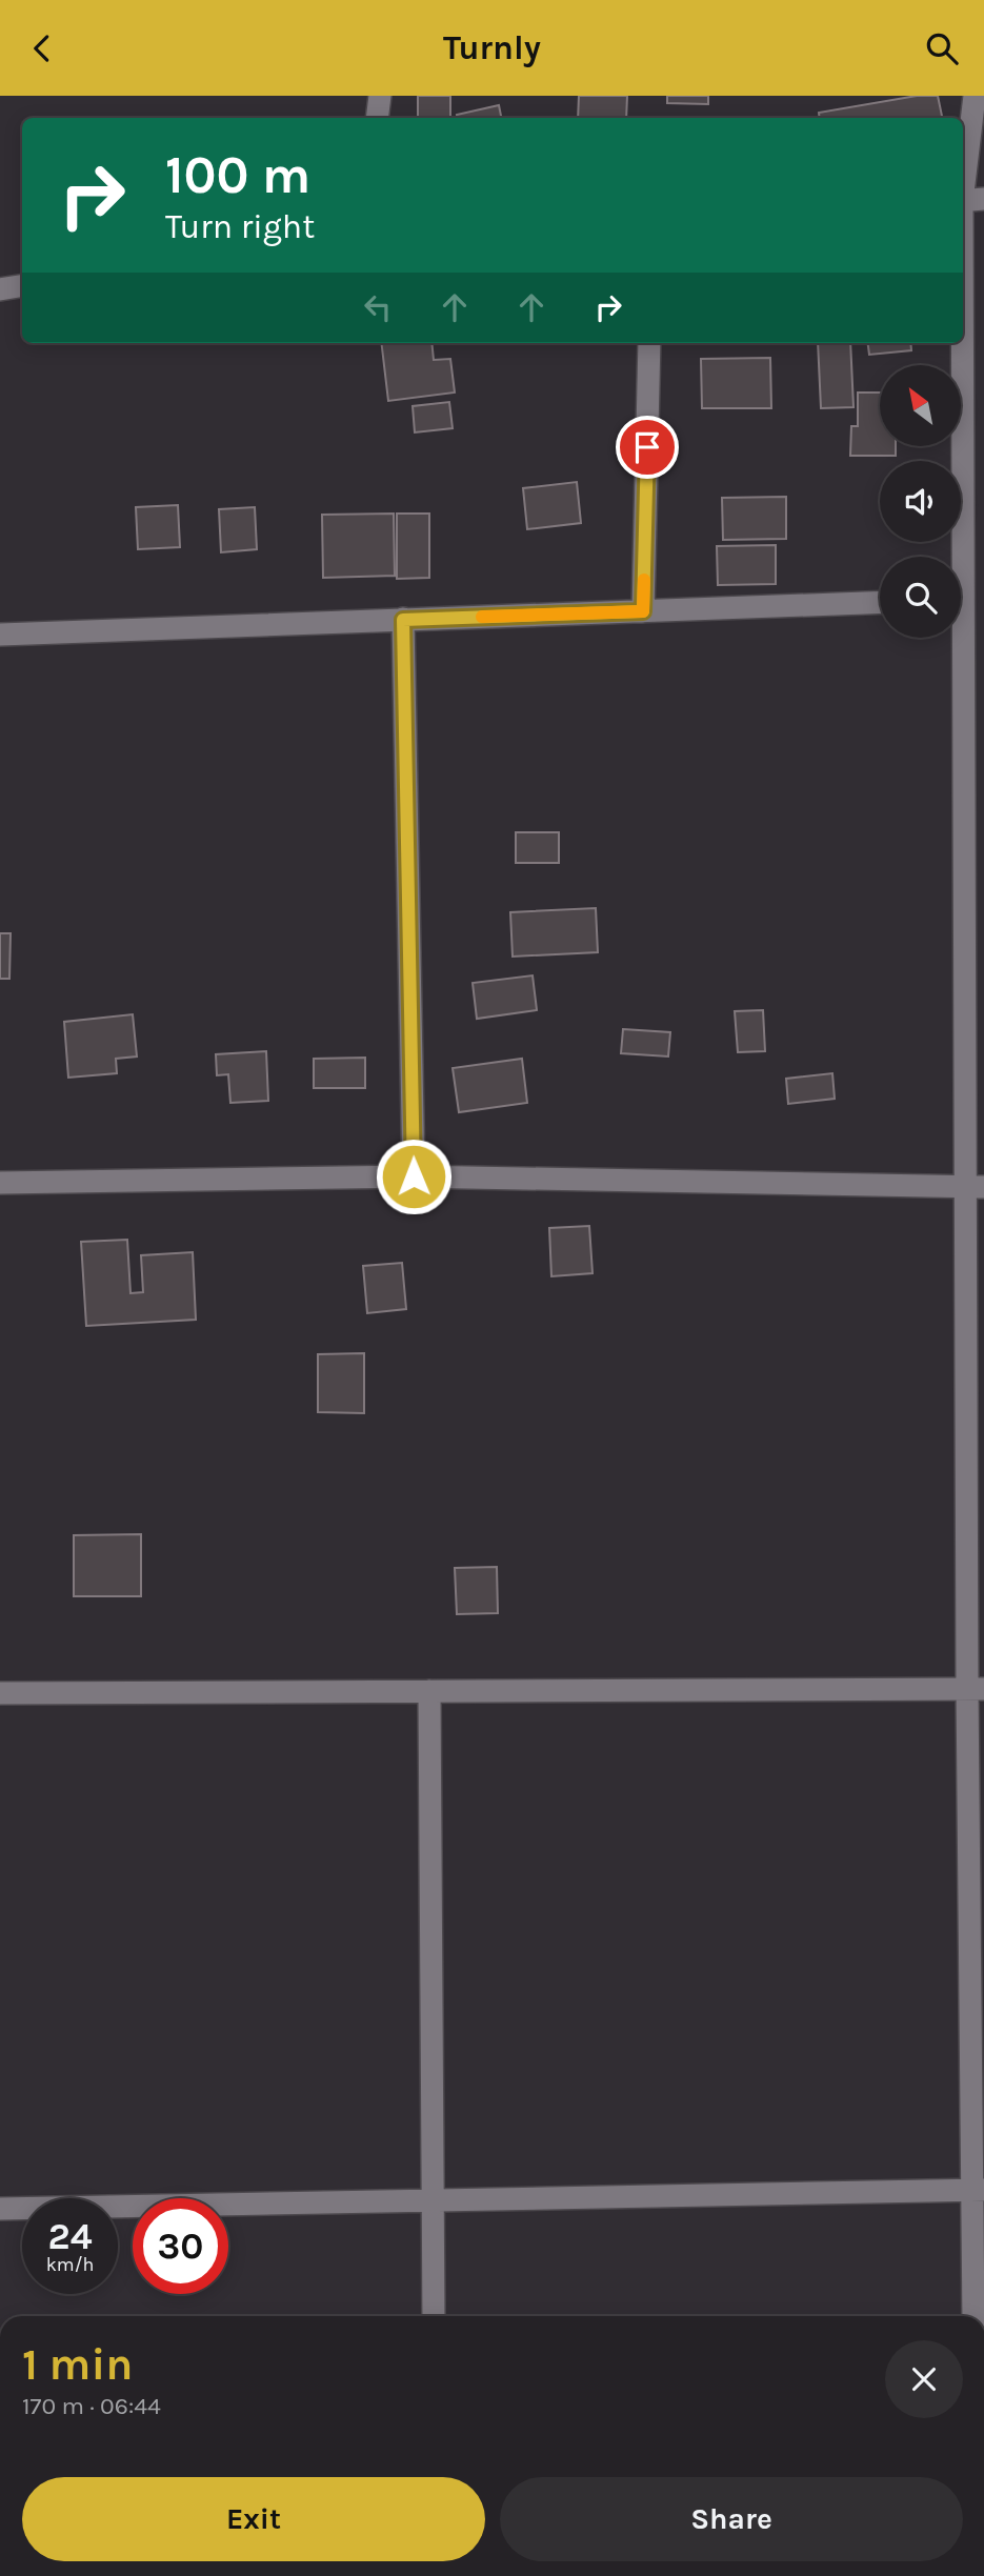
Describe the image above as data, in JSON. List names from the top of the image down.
{
  "north": "top left",
  "page": {
    "header": "Turnly",
    "turn": ["100 m", "Turn right"],
    "speed": "24 km/h",
    "limit": "30",
    "heading": ["1 min", "170 m · 06:44"],
    "buttons": ["Exit", "Share"]
  }
}
